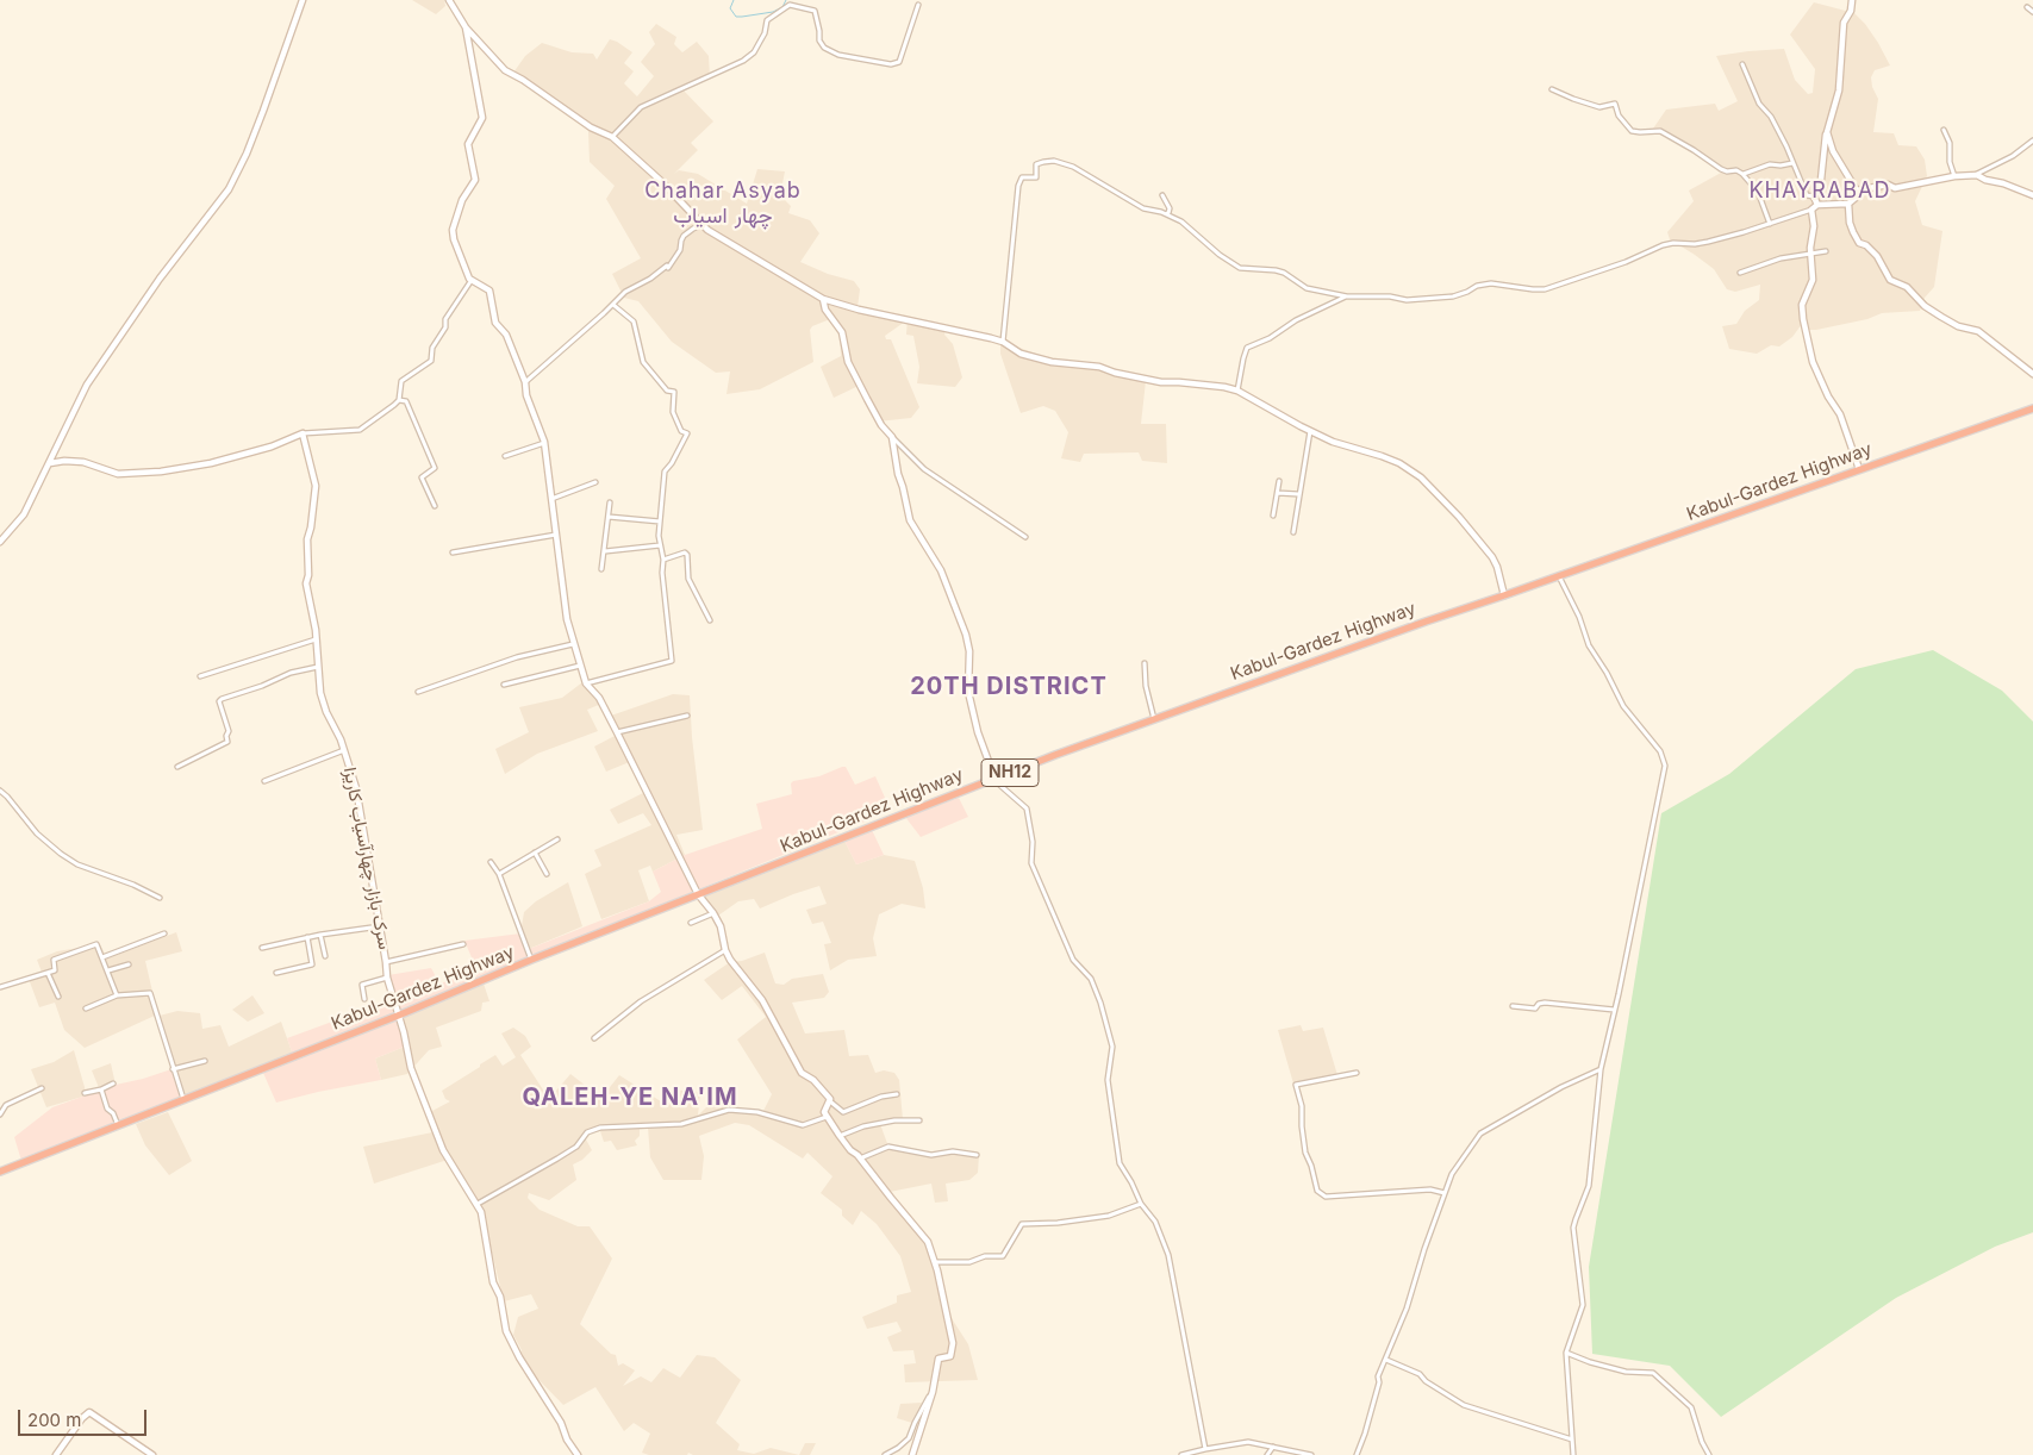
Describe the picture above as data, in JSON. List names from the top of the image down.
{
  "streets": {
    "highway": ["Kabul-Gardez Highway", "NH12"],
    "street": ["سرک بازار چهارآسیاب کاریزا"]
  },
  "crossings": [
    ["Kabul-Gardez Highway", "سرک بازار چهارآسیاب کاریزا"]
  ],
  "districts": [
    "Chahar Asyab چهار اسیاب",
    "KHAYRABAD",
    "20TH DISTRICT",
    "QALEH-YE NA'IM"
  ],
  "scale_bar": "200 m"
}
